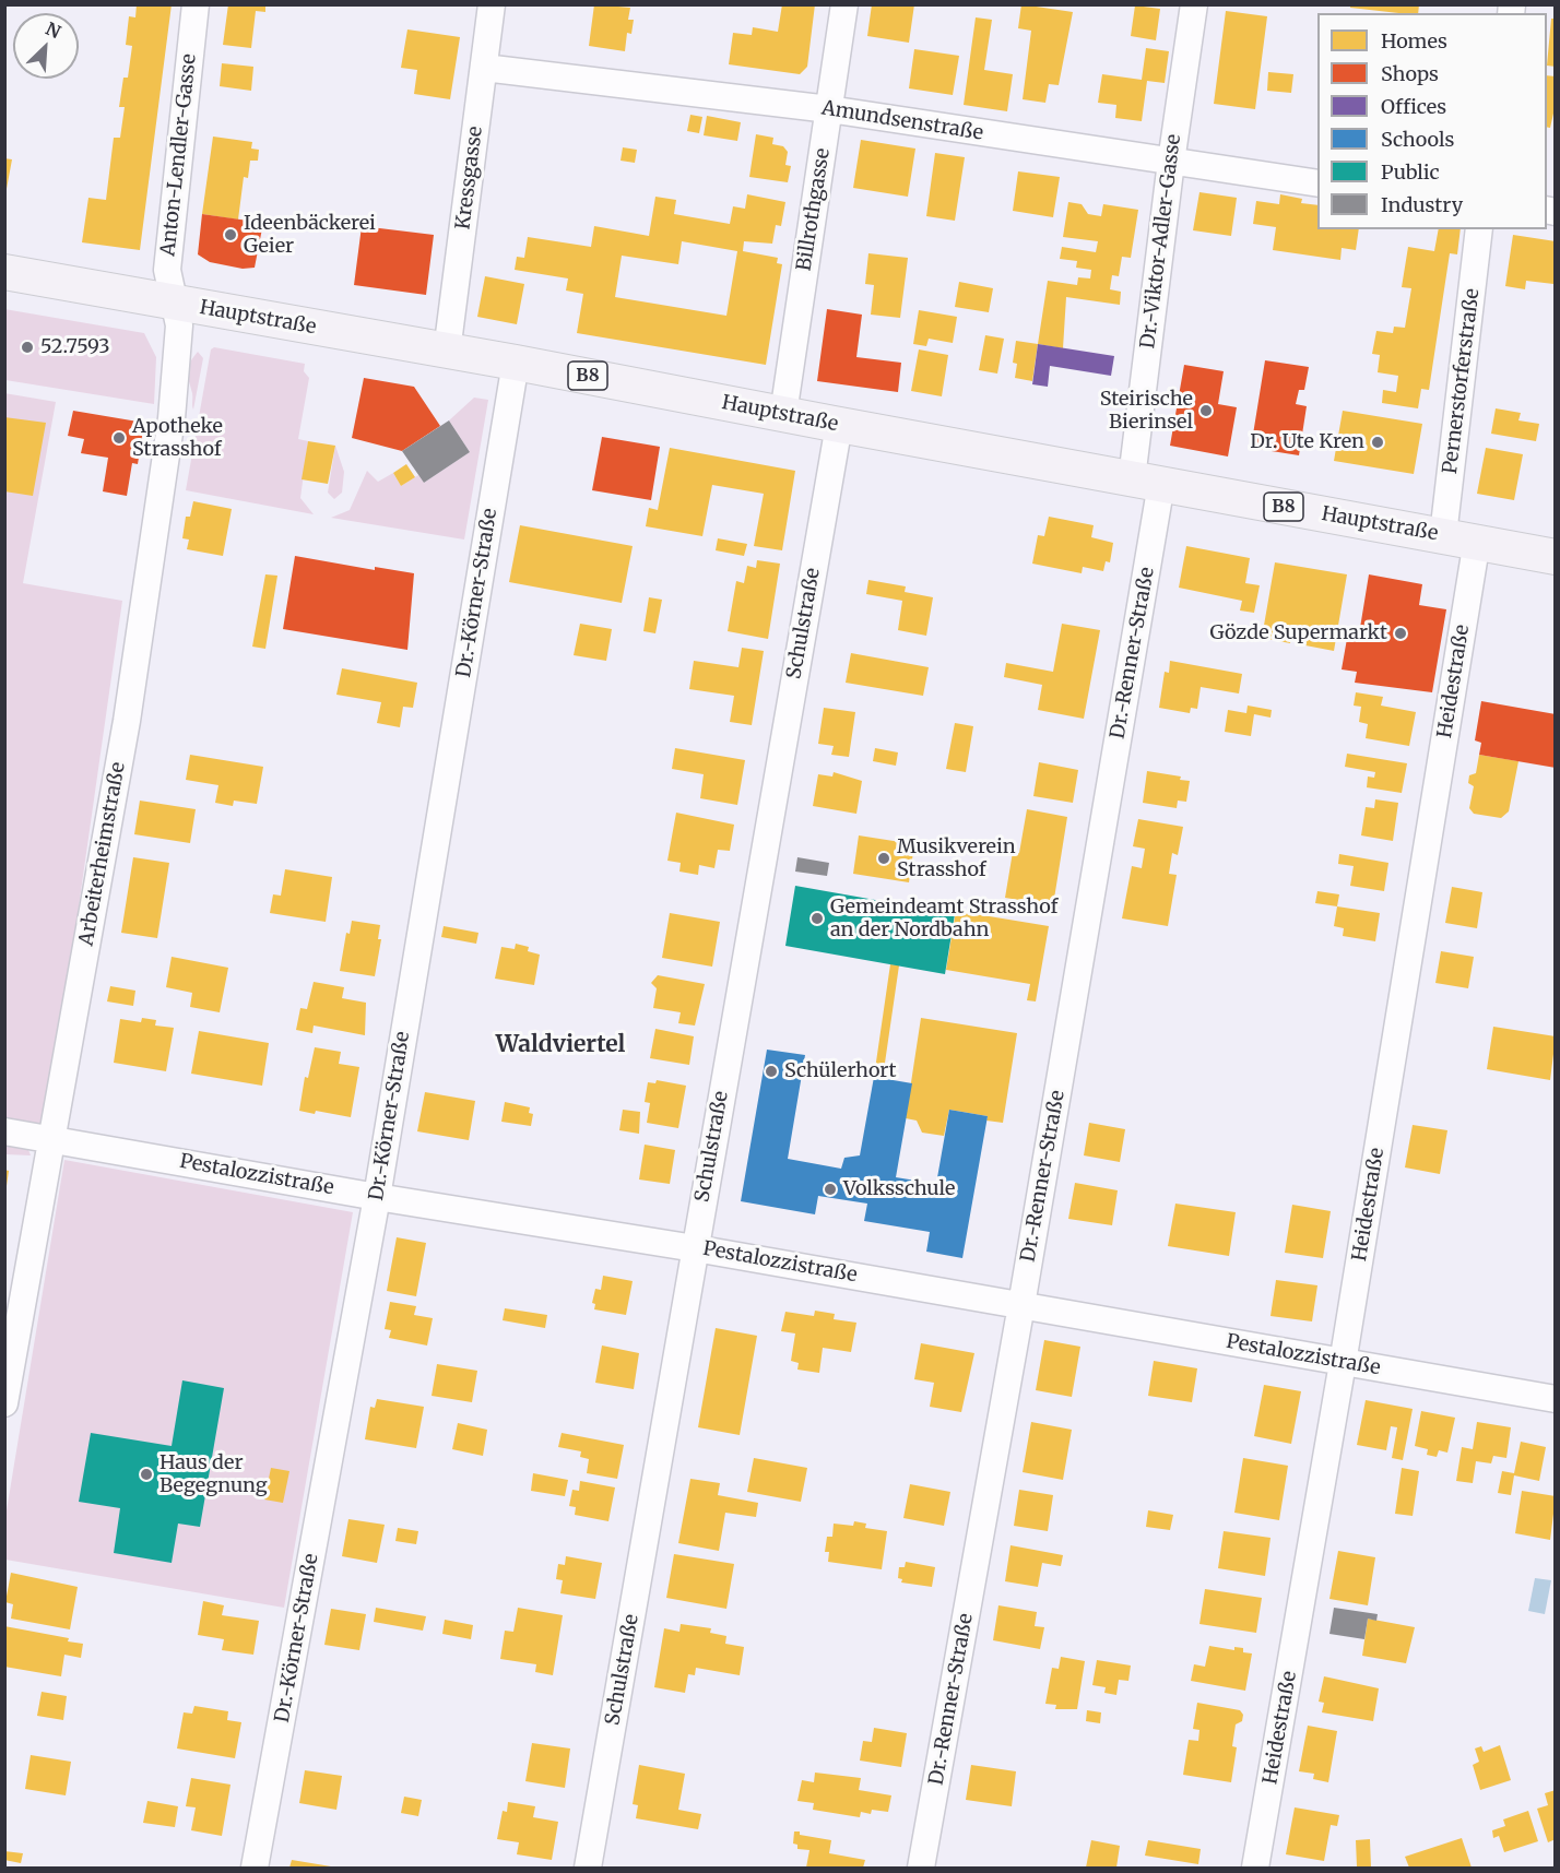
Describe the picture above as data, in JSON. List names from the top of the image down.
{
  "streets": {
    "main road": ["Hauptstraße", "B8"],
    "street": [
      "Amundsenstraße",
      "Anton-Lendler-Gasse",
      "Kressgasse",
      "Billrothgasse",
      "Dr.-Viktor-Adler-Gasse",
      "Pernerstorferstraße",
      "Dr.-Körner-Straße",
      "Schulstraße",
      "Dr.-Renner-Straße",
      "Heidestraße",
      "Arbeiterheimstraße",
      "Pestalozzistraße"
    ]
  },
  "crossings": [
    ["Amundsenstraße", "Kressgasse"],
    ["Amundsenstraße", "Billrothgasse"],
    ["Amundsenstraße", "Dr.-Viktor-Adler-Gasse"],
    ["Anton-Lendler-Gasse", "Hauptstraße"],
    ["Anton-Lendler-Gasse", "Arbeiterheimstraße"],
    ["Kressgasse", "Hauptstraße"],
    ["Billrothgasse", "Hauptstraße"],
    ["Dr.-Viktor-Adler-Gasse", "Hauptstraße"],
    ["Dr.-Viktor-Adler-Gasse", "Dr.-Renner-Straße"],
    ["Hauptstraße", "Pernerstorferstraße"],
    ["Hauptstraße", "Dr.-Körner-Straße"],
    ["Hauptstraße", "Schulstraße"],
    ["Hauptstraße", "Dr.-Renner-Straße"],
    ["Hauptstraße", "Heidestraße"],
    ["Hauptstraße", "Arbeiterheimstraße"],
    ["Dr.-Körner-Straße", "Pestalozzistraße"],
    ["Schulstraße", "Pestalozzistraße"],
    ["Dr.-Renner-Straße", "Pestalozzistraße"],
    ["Heidestraße", "Pestalozzistraße"],
    ["Arbeiterheimstraße", "Pestalozzistraße"]
  ],
  "districts": ["Waldviertel"],
  "places": [
    "Ideenbäckerei Geier",
    "52.7593",
    "Steirische Bierinsel",
    "Apotheke Strasshof",
    "Dr. Ute Kren",
    "Gözde Supermarkt",
    "Musikverein Strasshof",
    "Gemeindeamt Strasshof an der Nordbahn",
    "Schülerhort",
    "Volksschule",
    "Haus der Begegnung"
  ],
  "legend": [
    "Homes",
    "Shops",
    "Offices",
    "Schools",
    "Public",
    "Industry"
  ],
  "north": "top right"
}
